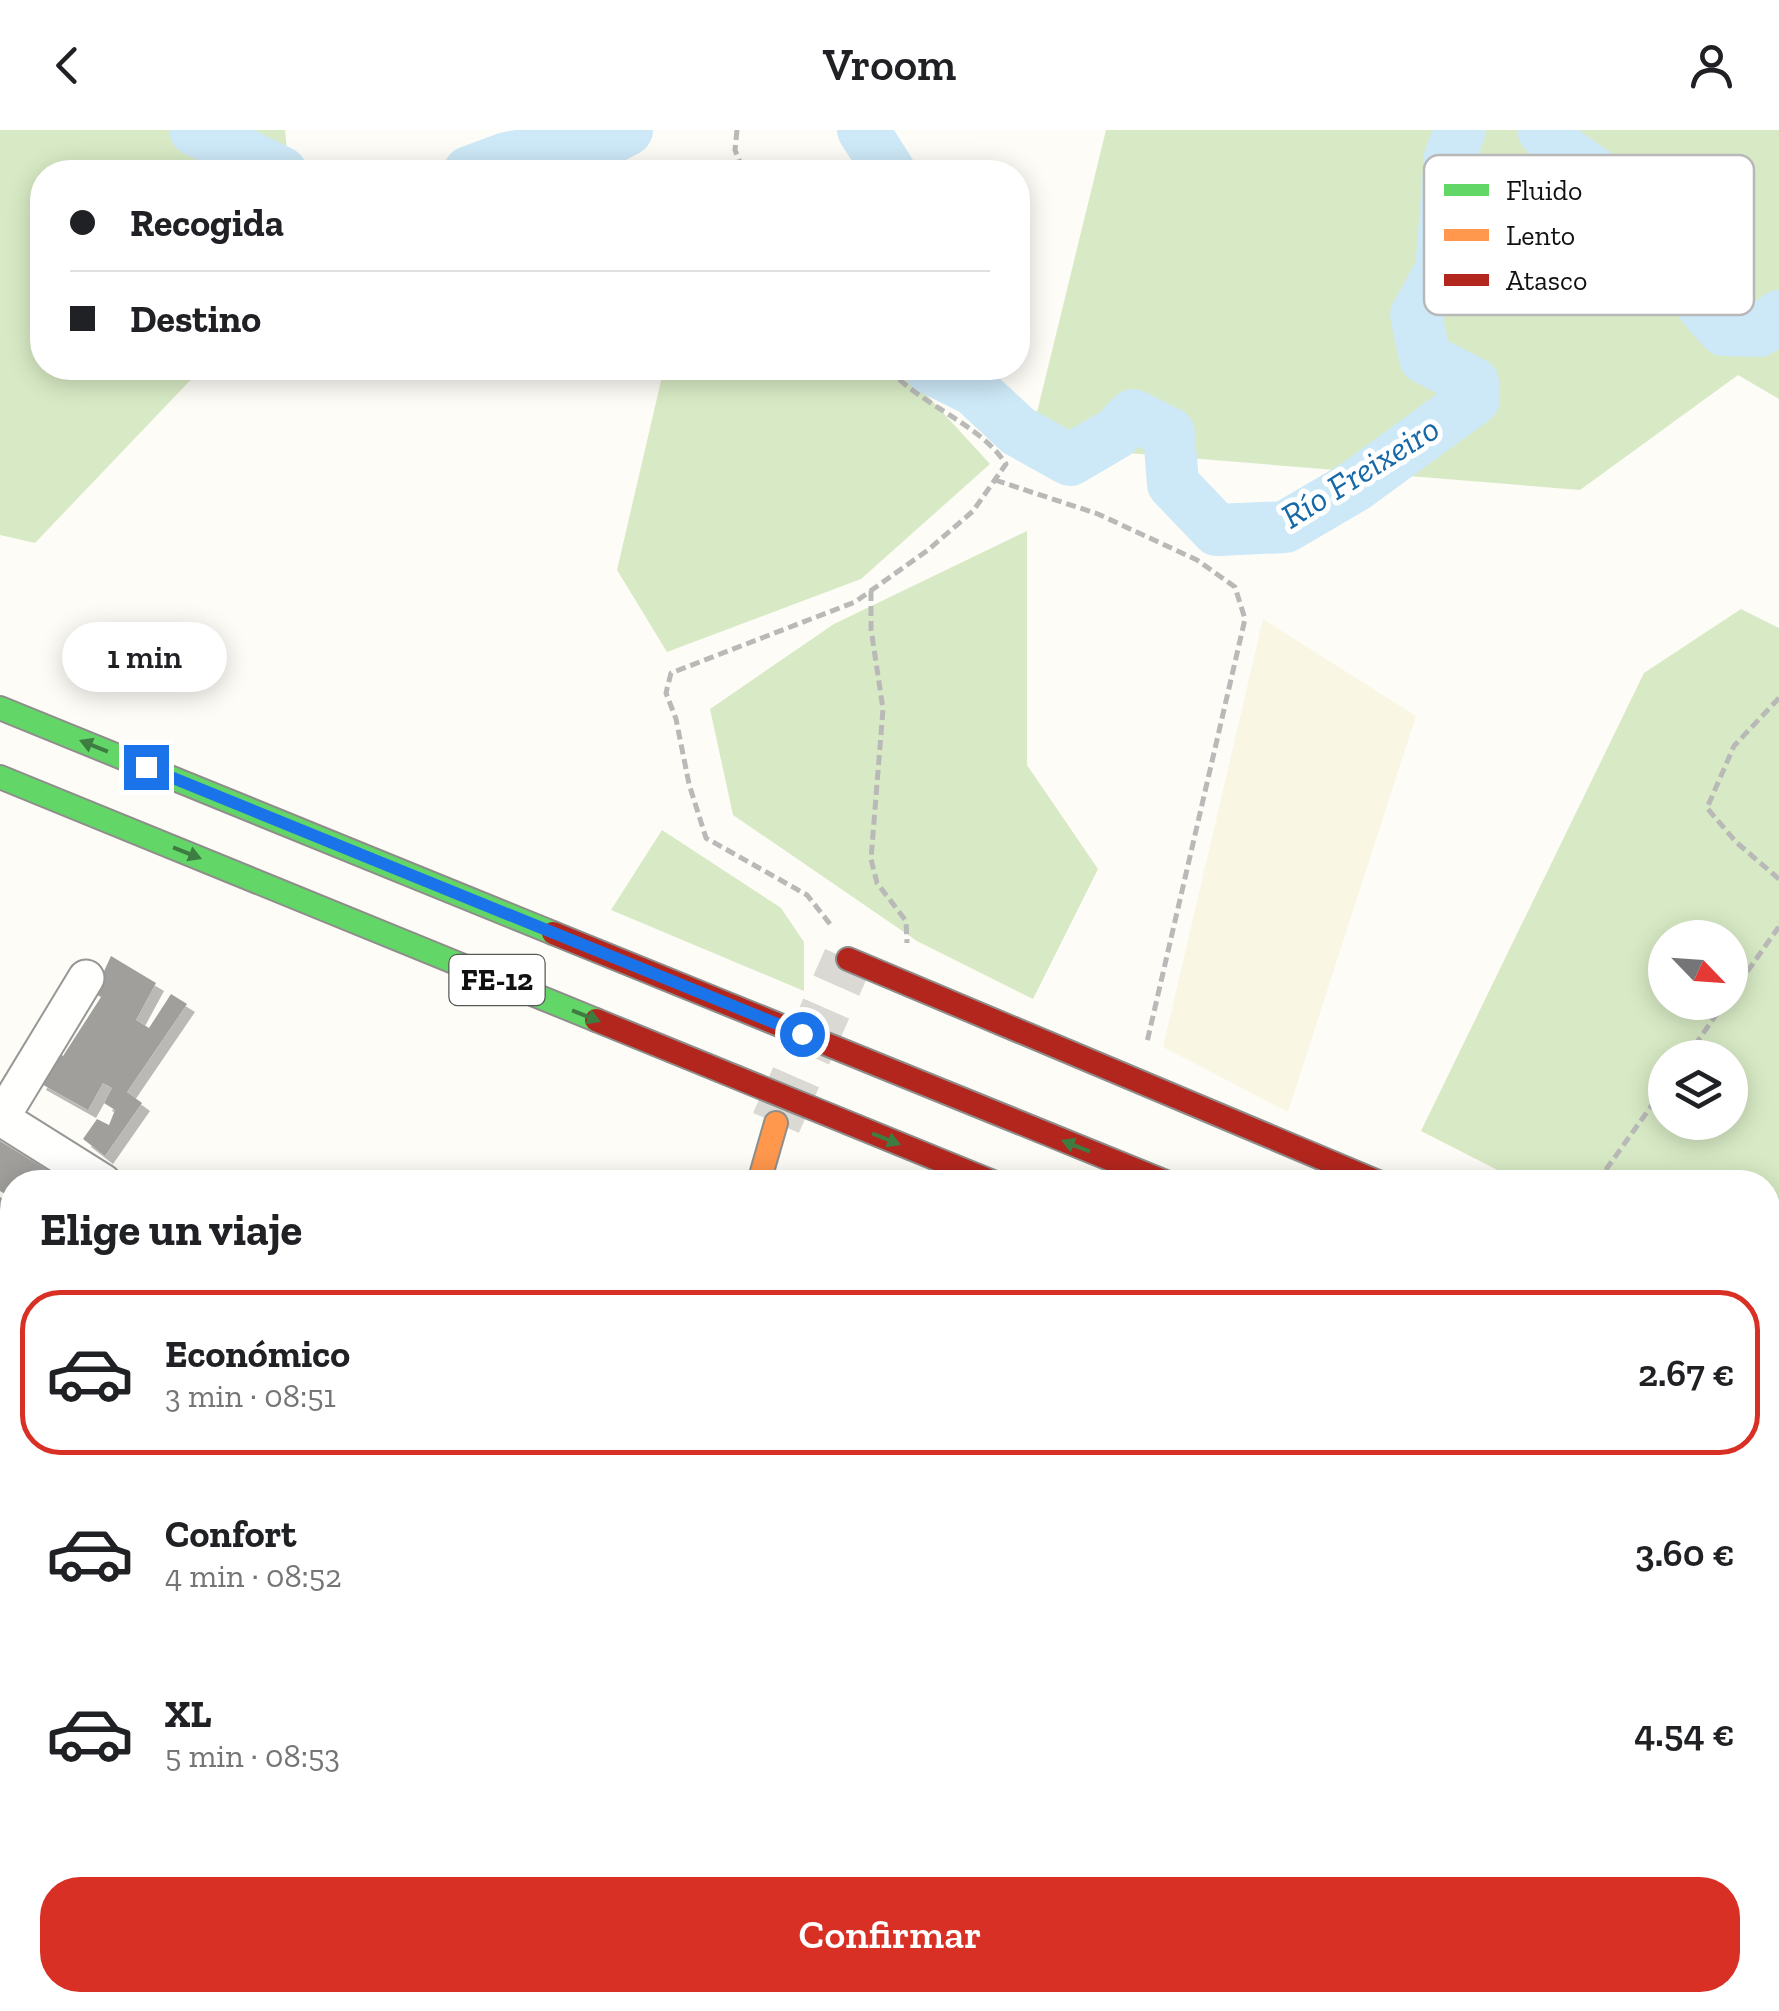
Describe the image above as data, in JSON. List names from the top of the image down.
{
  "streets": {
    "main road": ["FE-12"]
  },
  "water": ["Río Freixeiro"],
  "legend": ["Fluido", "Lento", "Atasco"],
  "north": "bottom right",
  "page": {
    "header": "Vroom",
    "banner": ["Recogida", "Destino"],
    "bubble": "1 min",
    "heading": "Elige un viaje",
    "list": [
      {
        "name": "Económico",
        "note": "3 min · 08:51",
        "value": "2.67 €"
      },
      {
        "name": "Confort",
        "note": "4 min · 08:52",
        "value": "3.60 €"
      },
      {
        "name": "XL",
        "note": "5 min · 08:53",
        "value": "4.54 €"
      }
    ],
    "buttons": "Confirmar"
  }
}
